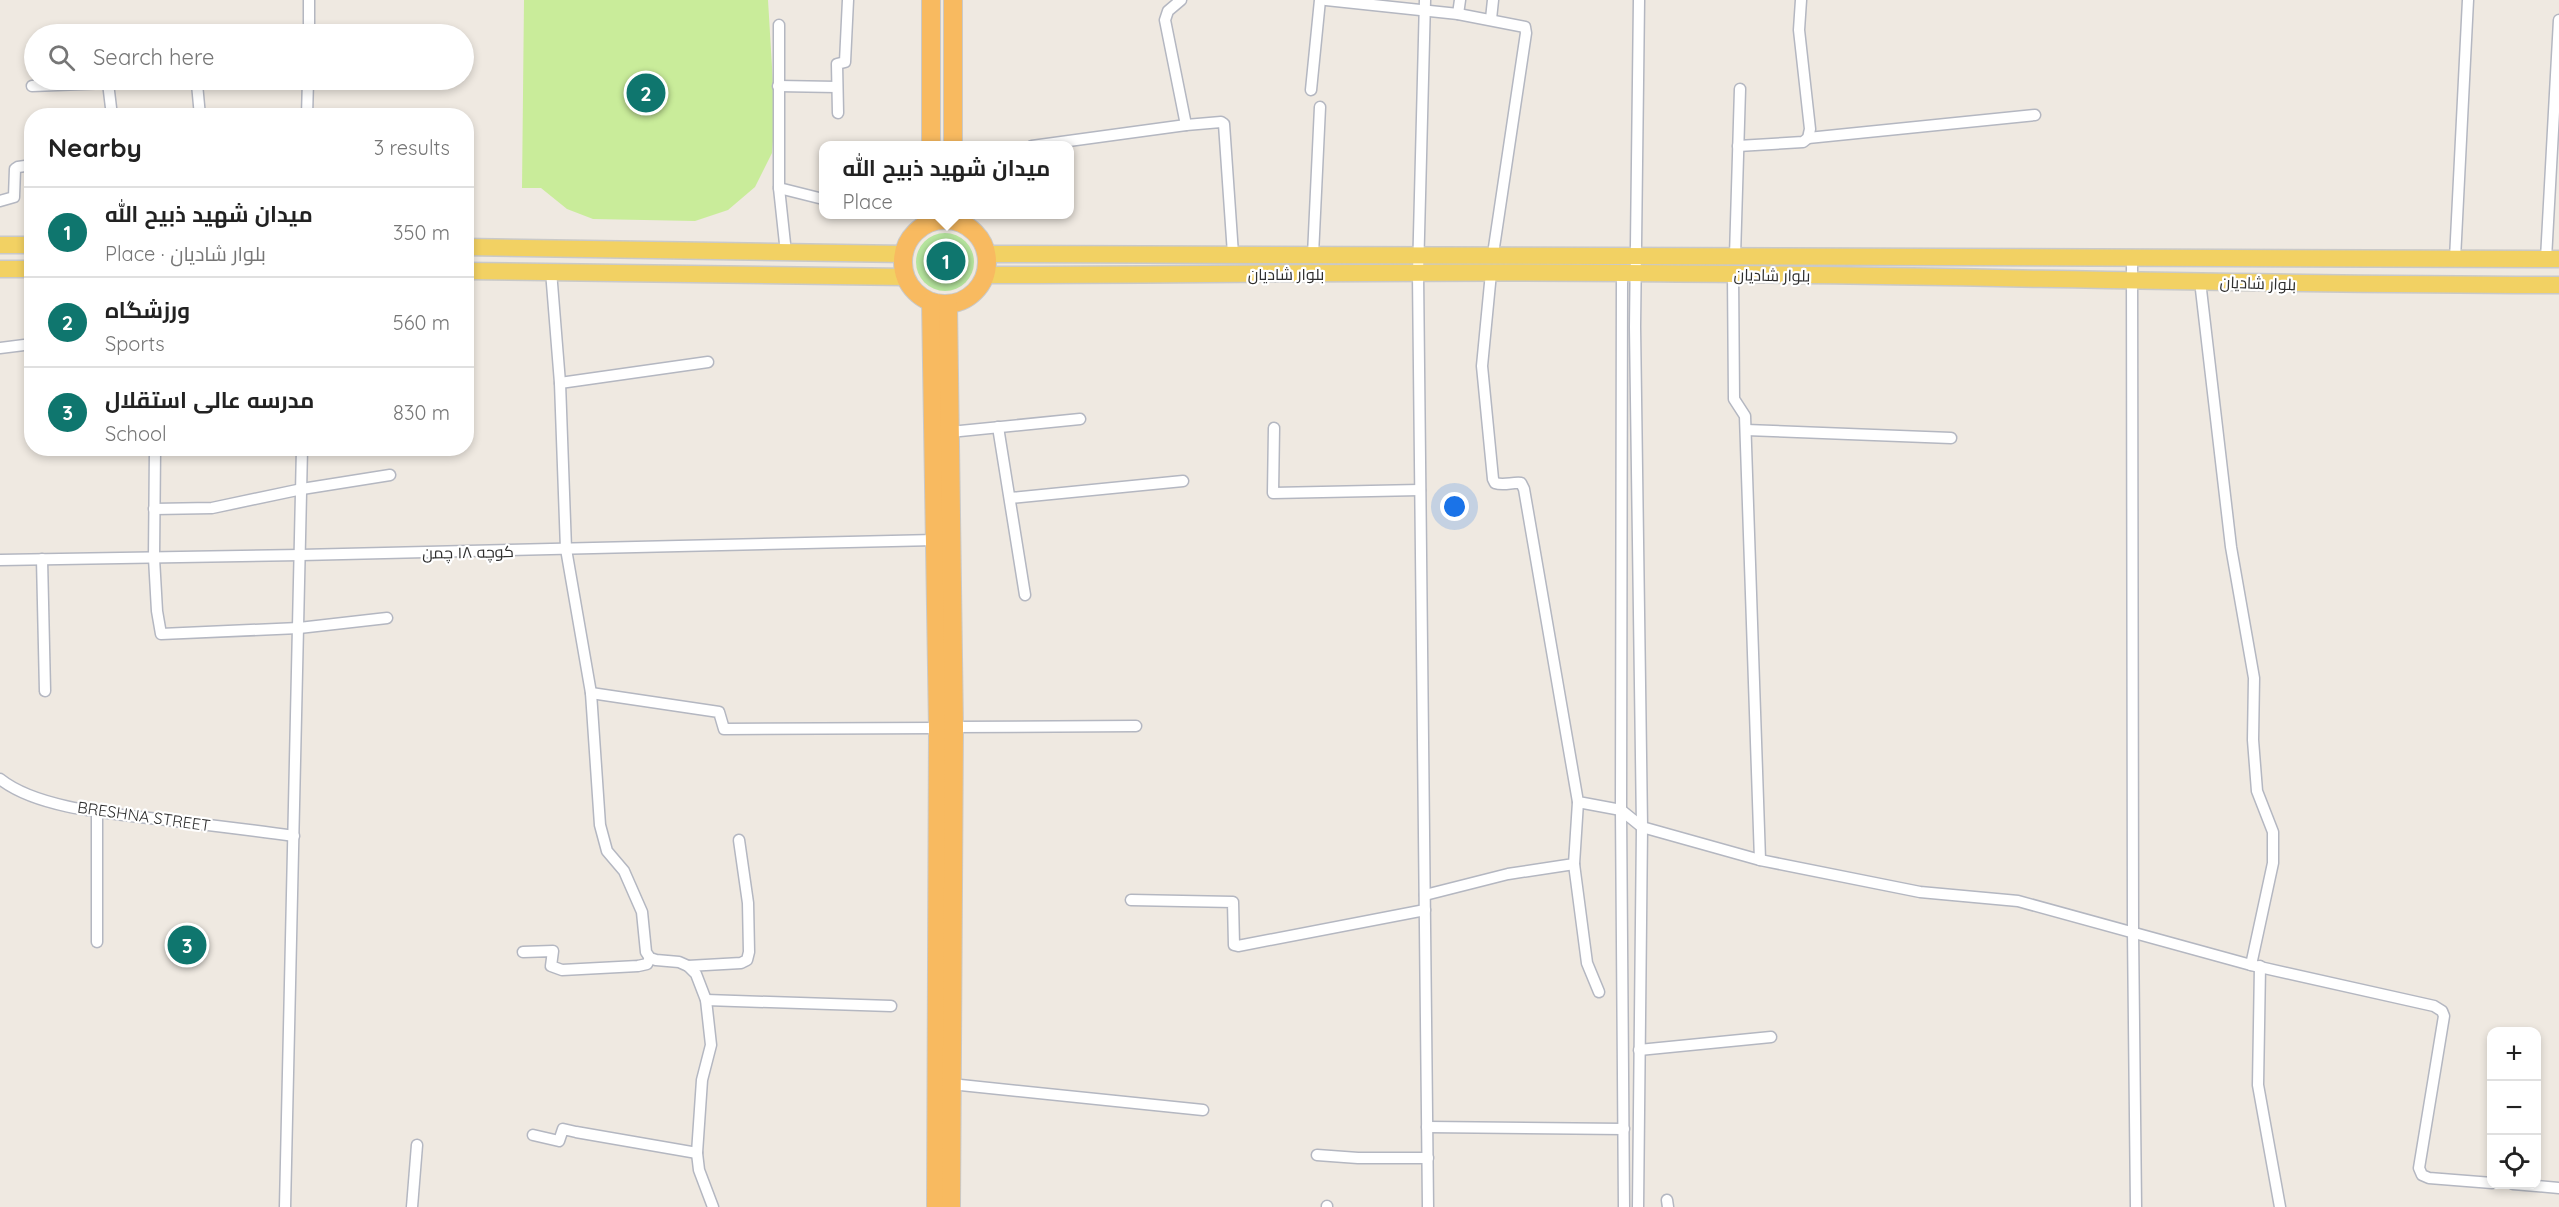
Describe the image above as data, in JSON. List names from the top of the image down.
{
  "streets": {
    "main road": ["بلوار شادیان"],
    "street": ["كوچه ١٨ چمن", "BRESHNA STREET"]
  },
  "page": {
    "search": "Search here",
    "pins": ["2", "1", "3"],
    "heading": ["Nearby", "3 results"],
    "popup": ["میدان شهید ذبیح الله", "Place"],
    "list": [
      {
        "mark": "1",
        "name": "میدان شهید ذبیح الله",
        "note": "Place · بلوار شادیان",
        "value": "350 m"
      },
      {
        "mark": "2",
        "name": "ورزشگاه",
        "note": "Sports",
        "value": "560 m"
      },
      {
        "mark": "3",
        "name": "مدرسه عالی استقلال",
        "note": "School",
        "value": "830 m"
      }
    ],
    "map_buttons": ["+", "−"]
  }
}
